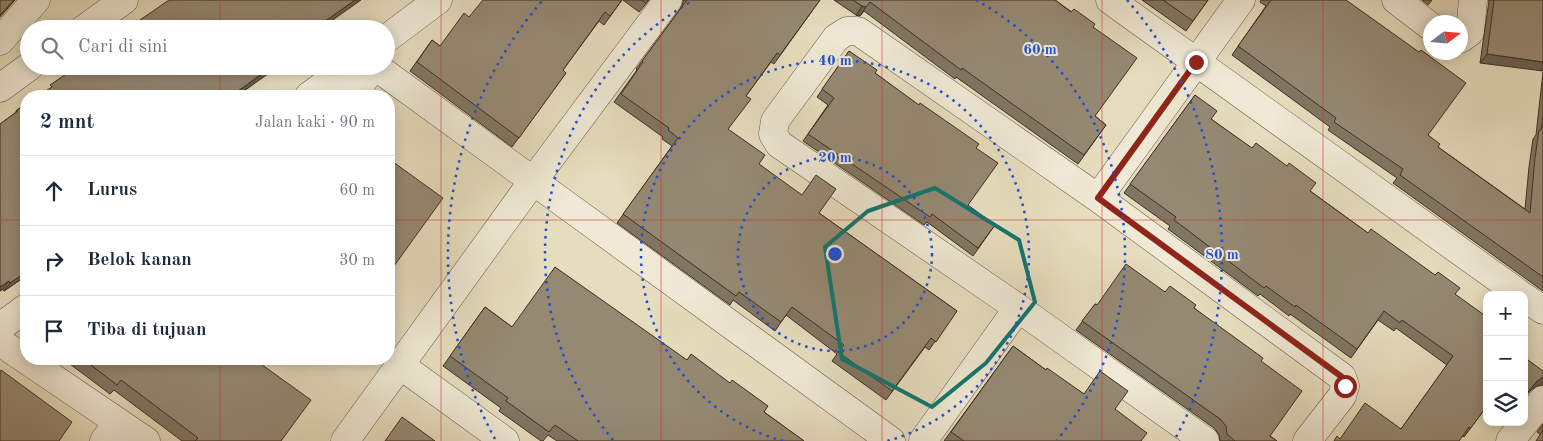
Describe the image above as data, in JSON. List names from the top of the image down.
{
  "north": "right",
  "page": {
    "search": "Cari di sini",
    "heading": ["2 mnt", "Jalan kaki · 90 m"],
    "list": [
      ["Lurus", "60 m"],
      ["Belok kanan", "30 m"],
      "Tiba di tujuan"
    ],
    "map_buttons": ["+", "−"]
  },
  "rings": [
    "60 m",
    "40 m",
    "20 m",
    "80 m"
  ]
}
